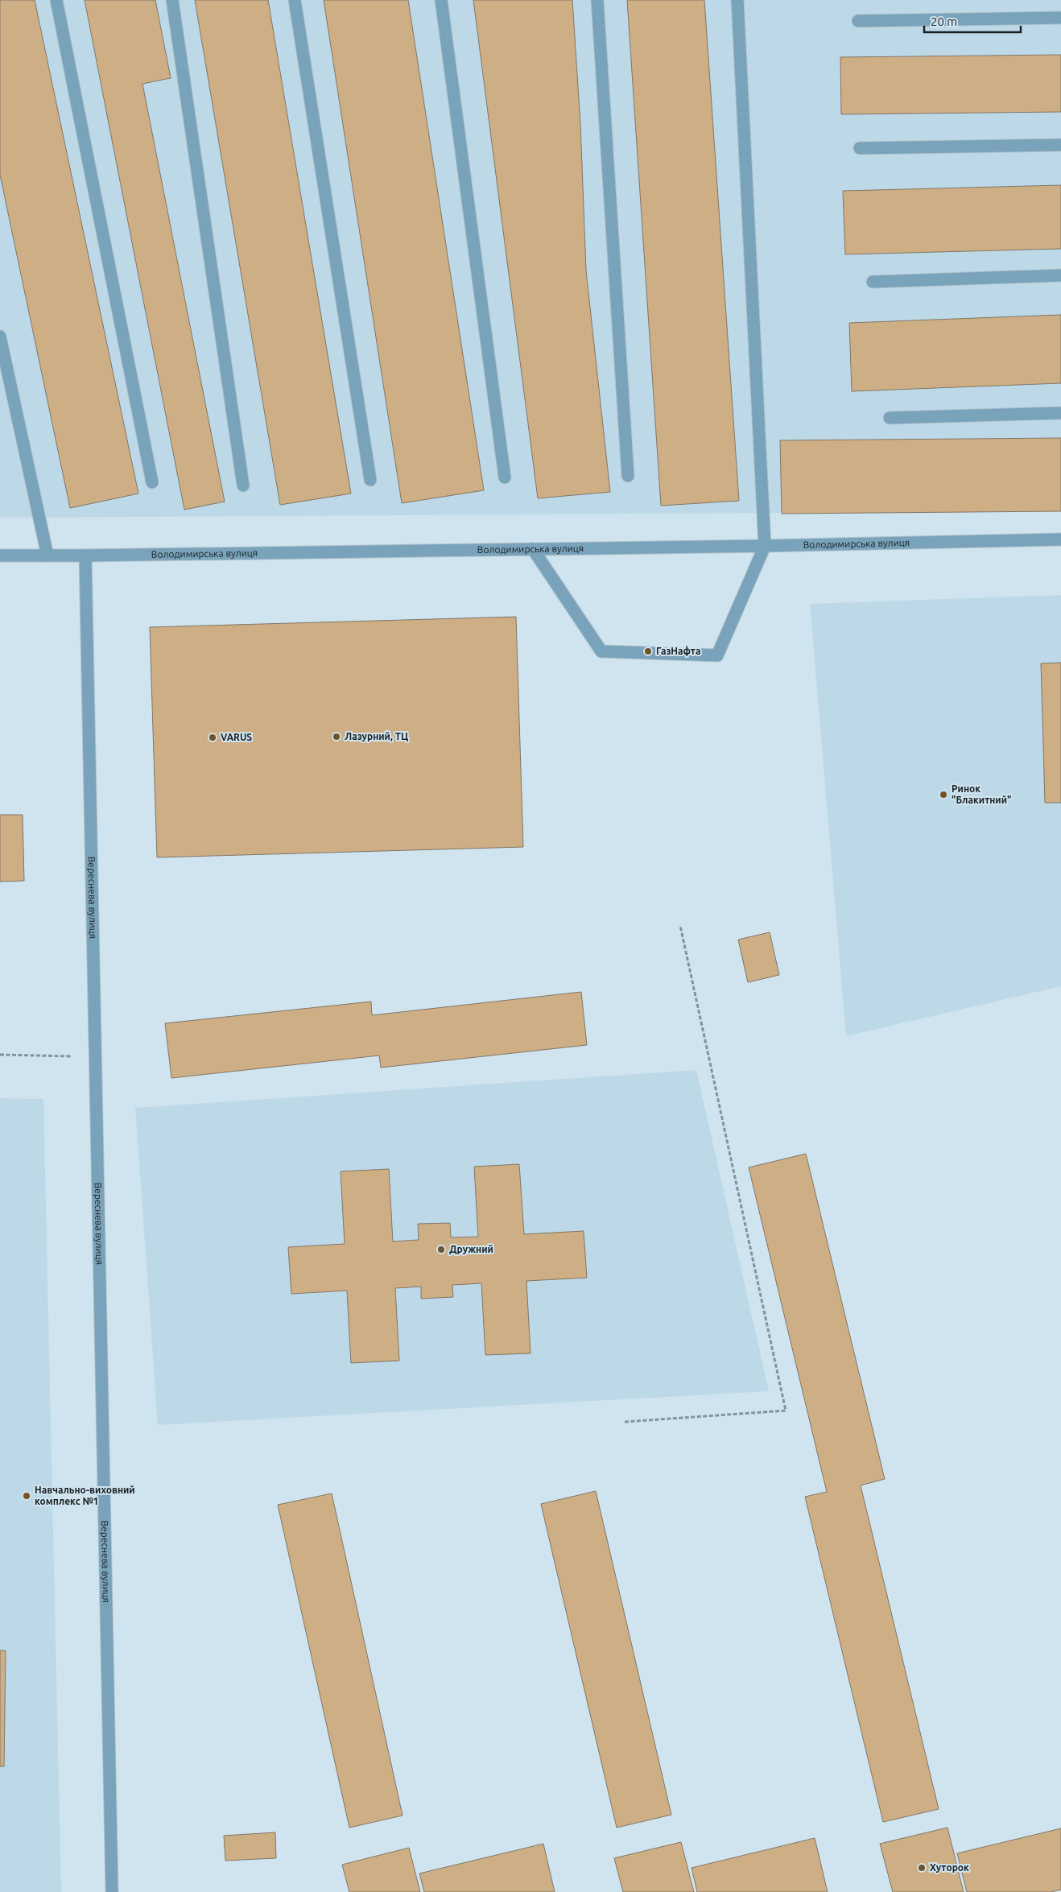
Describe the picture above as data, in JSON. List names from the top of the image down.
{
  "streets": {
    "street": ["Володимирська вулиця", "Вереснева вулиця"]
  },
  "crossings": [
    ["Володимирська вулиця", "Вереснева вулиця"]
  ],
  "places": [
    "ГазНафта",
    "Лазурний, ТЦ",
    "VARUS",
    "Ринок \"Блакитний\"",
    "Дружний",
    "Навчально-виховний комплекс №1",
    "Хуторок"
  ],
  "scale_bar": "20 m"
}
